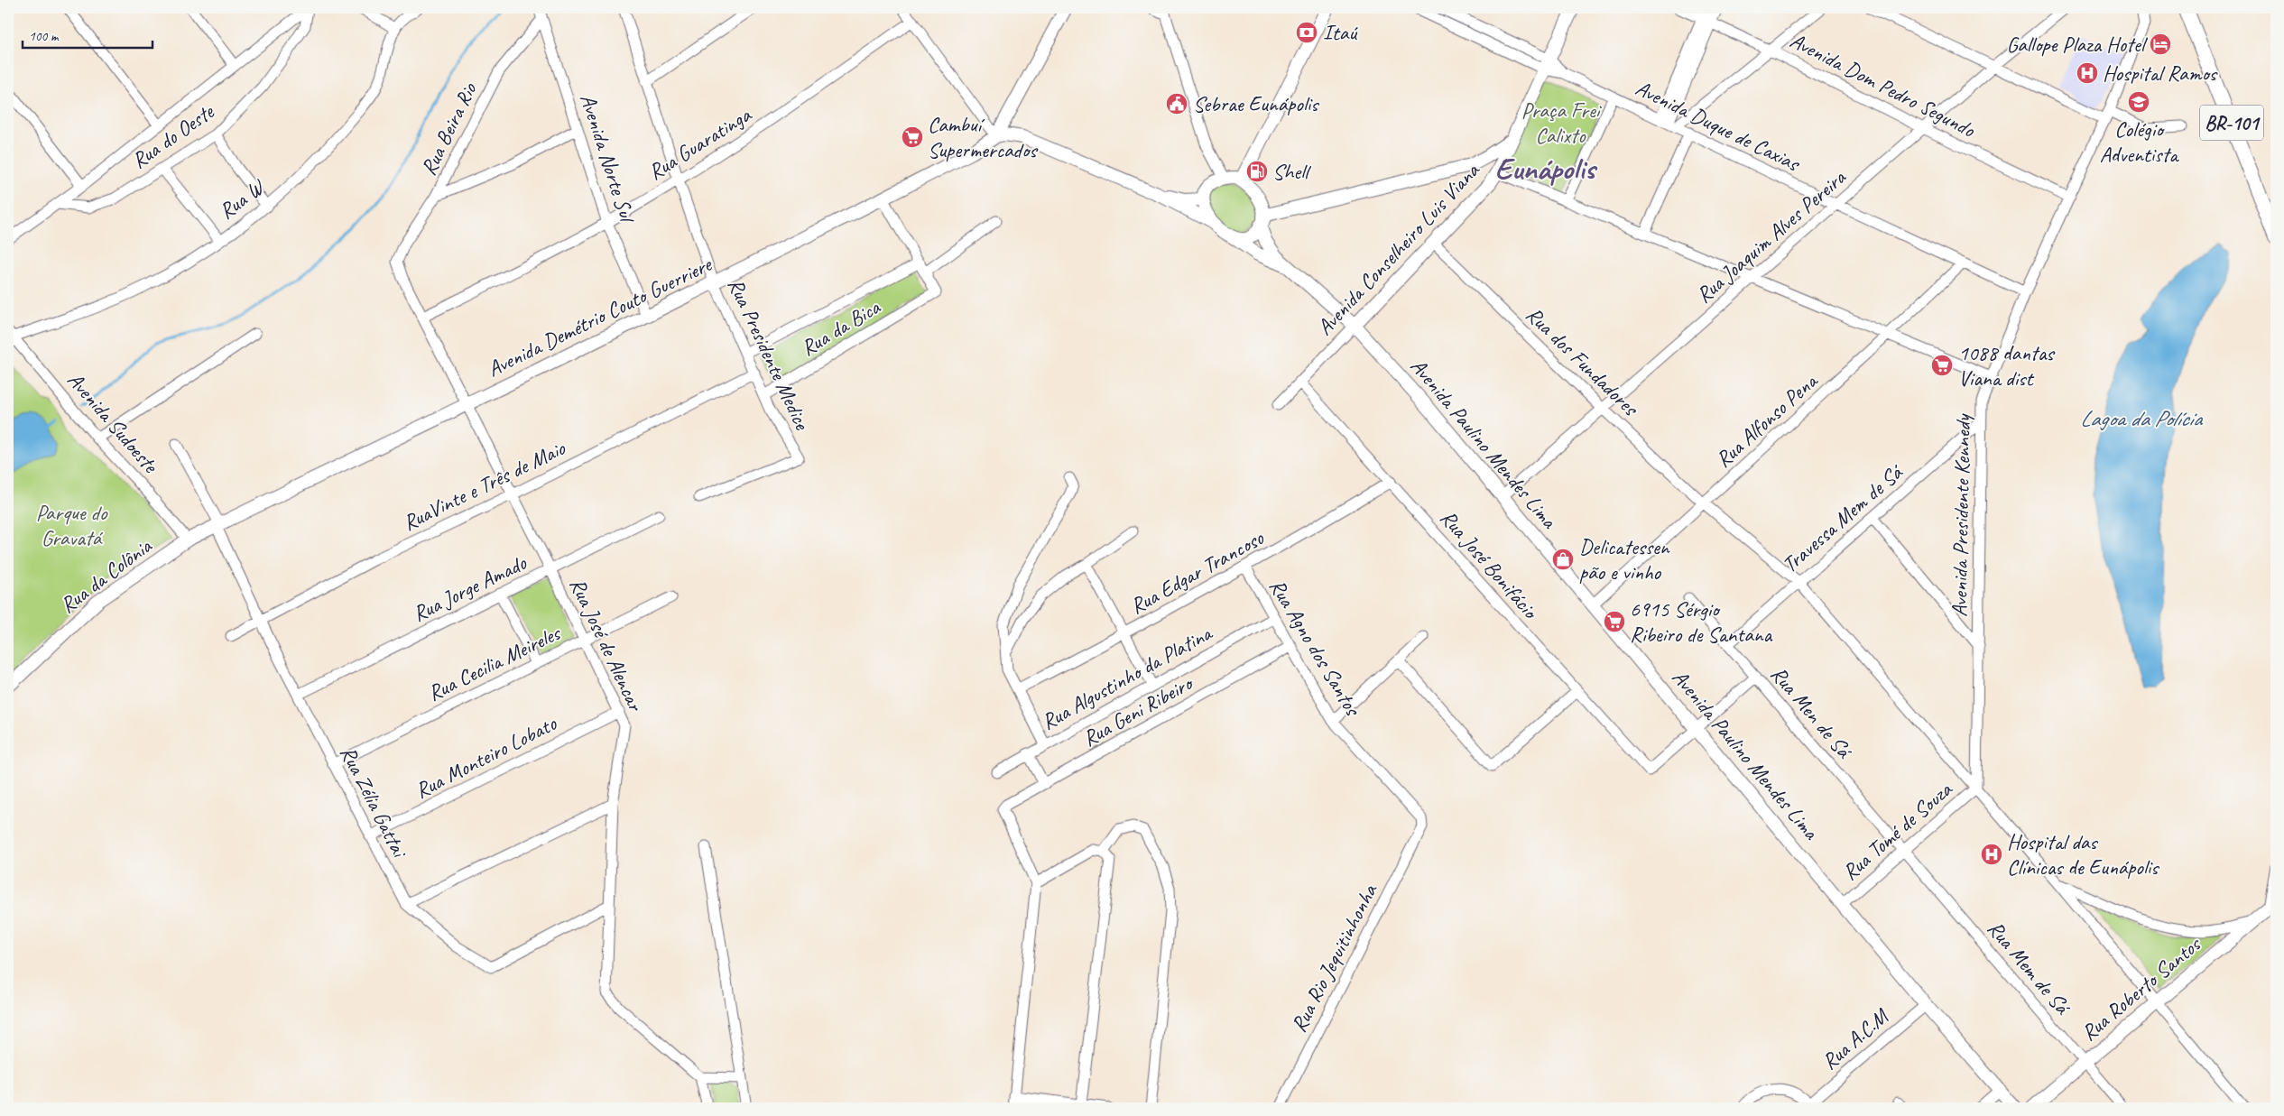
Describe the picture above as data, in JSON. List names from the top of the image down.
{
  "streets": {
    "highway": ["BR-101"],
    "main road": [
      "Avenida Conselheiro Luis Viana",
      "Avenida Demétrio Couto Guerriere",
      "Avenida Paulino Mendes Lima",
      "Rua da Colônia",
      "Rua Roberto Santos"
    ],
    "street": [
      "Avenida Dom Pedro Segundo",
      "Avenida Duque de Caxias",
      "Rua Beira Rio",
      "Rua do Oeste",
      "Rua Guaratinga",
      "Avenida Norte Sul",
      "Rua W",
      "Rua Joaquim Alves Pereira",
      "Rua da Bica",
      "Rua Presidente Medice",
      "Rua dos Fundadores",
      "Rua Alfonso Pena",
      "Avenida Sudoeste",
      "RuaVinte e Três de Maio",
      "Avenida Presidente Kennedy",
      "Travessa Mem de Sá",
      "Rua José Bonifácio",
      "Rua Edgar Trancoso",
      "Rua Jorge Amado",
      "Rua José de Alencar",
      "Rua Agno dos Santos",
      "Rua Cecilia Meireles",
      "Rua Algustinho da Platina",
      "Rua Geni Ribeiro",
      "Rua Men de Sá",
      "Rua Monteiro Lobato",
      "Rua Zélia Gattai",
      "Rua Tomé de Souza",
      "Rua Rio Jequitinhonha",
      "Rua Mem de Sá",
      "Rua A.C.M"
    ]
  },
  "crossings": [
    ["Avenida Dom Pedro Segundo", "Rua Joaquim Alves Pereira"],
    ["Avenida Dom Pedro Segundo", "Avenida Presidente Kennedy"],
    ["Avenida Duque de Caxias", "Rua Joaquim Alves Pereira"],
    ["Avenida Duque de Caxias", "Avenida Conselheiro Luis Viana"],
    ["Avenida Duque de Caxias", "Rua Alfonso Pena"],
    ["Avenida Duque de Caxias", "Avenida Presidente Kennedy"],
    ["Rua Beira Rio", "Avenida Norte Sul"],
    ["Rua Beira Rio", "Rua José de Alencar"],
    ["Rua Guaratinga", "Avenida Norte Sul"],
    ["Rua Guaratinga", "Rua Presidente Medice"],
    ["Rua Guaratinga", "Rua José de Alencar"],
    ["Avenida Norte Sul", "Avenida Demétrio Couto Guerriere"],
    ["Rua W", "Avenida Sudoeste"],
    ["Rua Joaquim Alves Pereira", "Rua dos Fundadores"],
    ["Rua Joaquim Alves Pereira", "Avenida Paulino Mendes Lima"],
    ["Avenida Conselheiro Luis Viana", "Rua dos Fundadores"],
    ["Avenida Conselheiro Luis Viana", "Avenida Paulino Mendes Lima"],
    ["Avenida Conselheiro Luis Viana", "Rua José Bonifácio"],
    ["Avenida Demétrio Couto Guerriere", "Rua Presidente Medice"],
    ["Avenida Demétrio Couto Guerriere", "Rua da Colônia"],
    ["Avenida Demétrio Couto Guerriere", "Rua José de Alencar"],
    ["Avenida Demétrio Couto Guerriere", "Rua Zélia Gattai"],
    ["Rua da Bica", "Rua Presidente Medice"],
    ["Rua Presidente Medice", "RuaVinte e Três de Maio"],
    ["Rua dos Fundadores", "Rua Alfonso Pena"],
    ["Rua dos Fundadores", "Avenida Presidente Kennedy"],
    ["Rua dos Fundadores", "Travessa Mem de Sá"],
    ["Rua dos Fundadores", "Rua Tomé de Souza"],
    ["Rua dos Fundadores", "Rua Roberto Santos"],
    ["Rua Alfonso Pena", "Avenida Paulino Mendes Lima"],
    ["Avenida Sudoeste", "Rua da Colônia"],
    ["Avenida Paulino Mendes Lima", "Rua José Bonifácio"],
    ["Avenida Paulino Mendes Lima", "Rua Tomé de Souza"],
    ["Avenida Paulino Mendes Lima", "Rua A.C.M"],
    ["RuaVinte e Três de Maio", "Rua José de Alencar"],
    ["RuaVinte e Três de Maio", "Rua Zélia Gattai"],
    ["Avenida Presidente Kennedy", "Travessa Mem de Sá"],
    ["Avenida Presidente Kennedy", "Rua Tomé de Souza"],
    ["Travessa Mem de Sá", "Rua Men de Sá"],
    ["Rua José Bonifácio", "Rua Edgar Trancoso"],
    ["Rua Edgar Trancoso", "Rua Agno dos Santos"],
    ["Rua da Colônia", "Rua Zélia Gattai"],
    ["Rua Jorge Amado", "Rua José de Alencar"],
    ["Rua Jorge Amado", "Rua Zélia Gattai"],
    ["Rua José de Alencar", "Rua Cecilia Meireles"],
    ["Rua José de Alencar", "Rua Monteiro Lobato"],
    ["Rua José de Alencar", "Rua Zélia Gattai"],
    ["Rua Agno dos Santos", "Rua Algustinho da Platina"],
    ["Rua Agno dos Santos", "Rua Geni Ribeiro"],
    ["Rua Agno dos Santos", "Rua Rio Jequitinhonha"],
    ["Rua Cecilia Meireles", "Rua Zélia Gattai"],
    ["Rua Men de Sá", "Rua Tomé de Souza"],
    ["Rua Men de Sá", "Rua Mem de Sá"],
    ["Rua Monteiro Lobato", "Rua Zélia Gattai"],
    ["Rua Tomé de Souza", "Rua Mem de Sá"],
    ["Rua Mem de Sá", "Rua Roberto Santos"]
  ],
  "districts": ["Eunápolis"],
  "water": ["Lagoa da Polícia"],
  "parks": ["Praça Frei Calixto", "Parque do Gravatá"],
  "places": {
    "bank": ["Itaú"],
    "hotel": ["Gallope Plaza Hotel"],
    "hospital": ["Hospital Ramos", "Hospital das Clínicas de Eunápolis"],
    "school or university": ["Colégio Adventista"],
    "public building": ["Sebrae Eunápolis"],
    "supermarket": ["Cambuí Supermercados", "1088 dantas Viana dist", "6915 Sérgio Ribeiro de Santana"],
    "fuel station": ["Shell"],
    "shop": ["Delicatessen pão e vinho"]
  },
  "scale_bar": "100 m"
}
